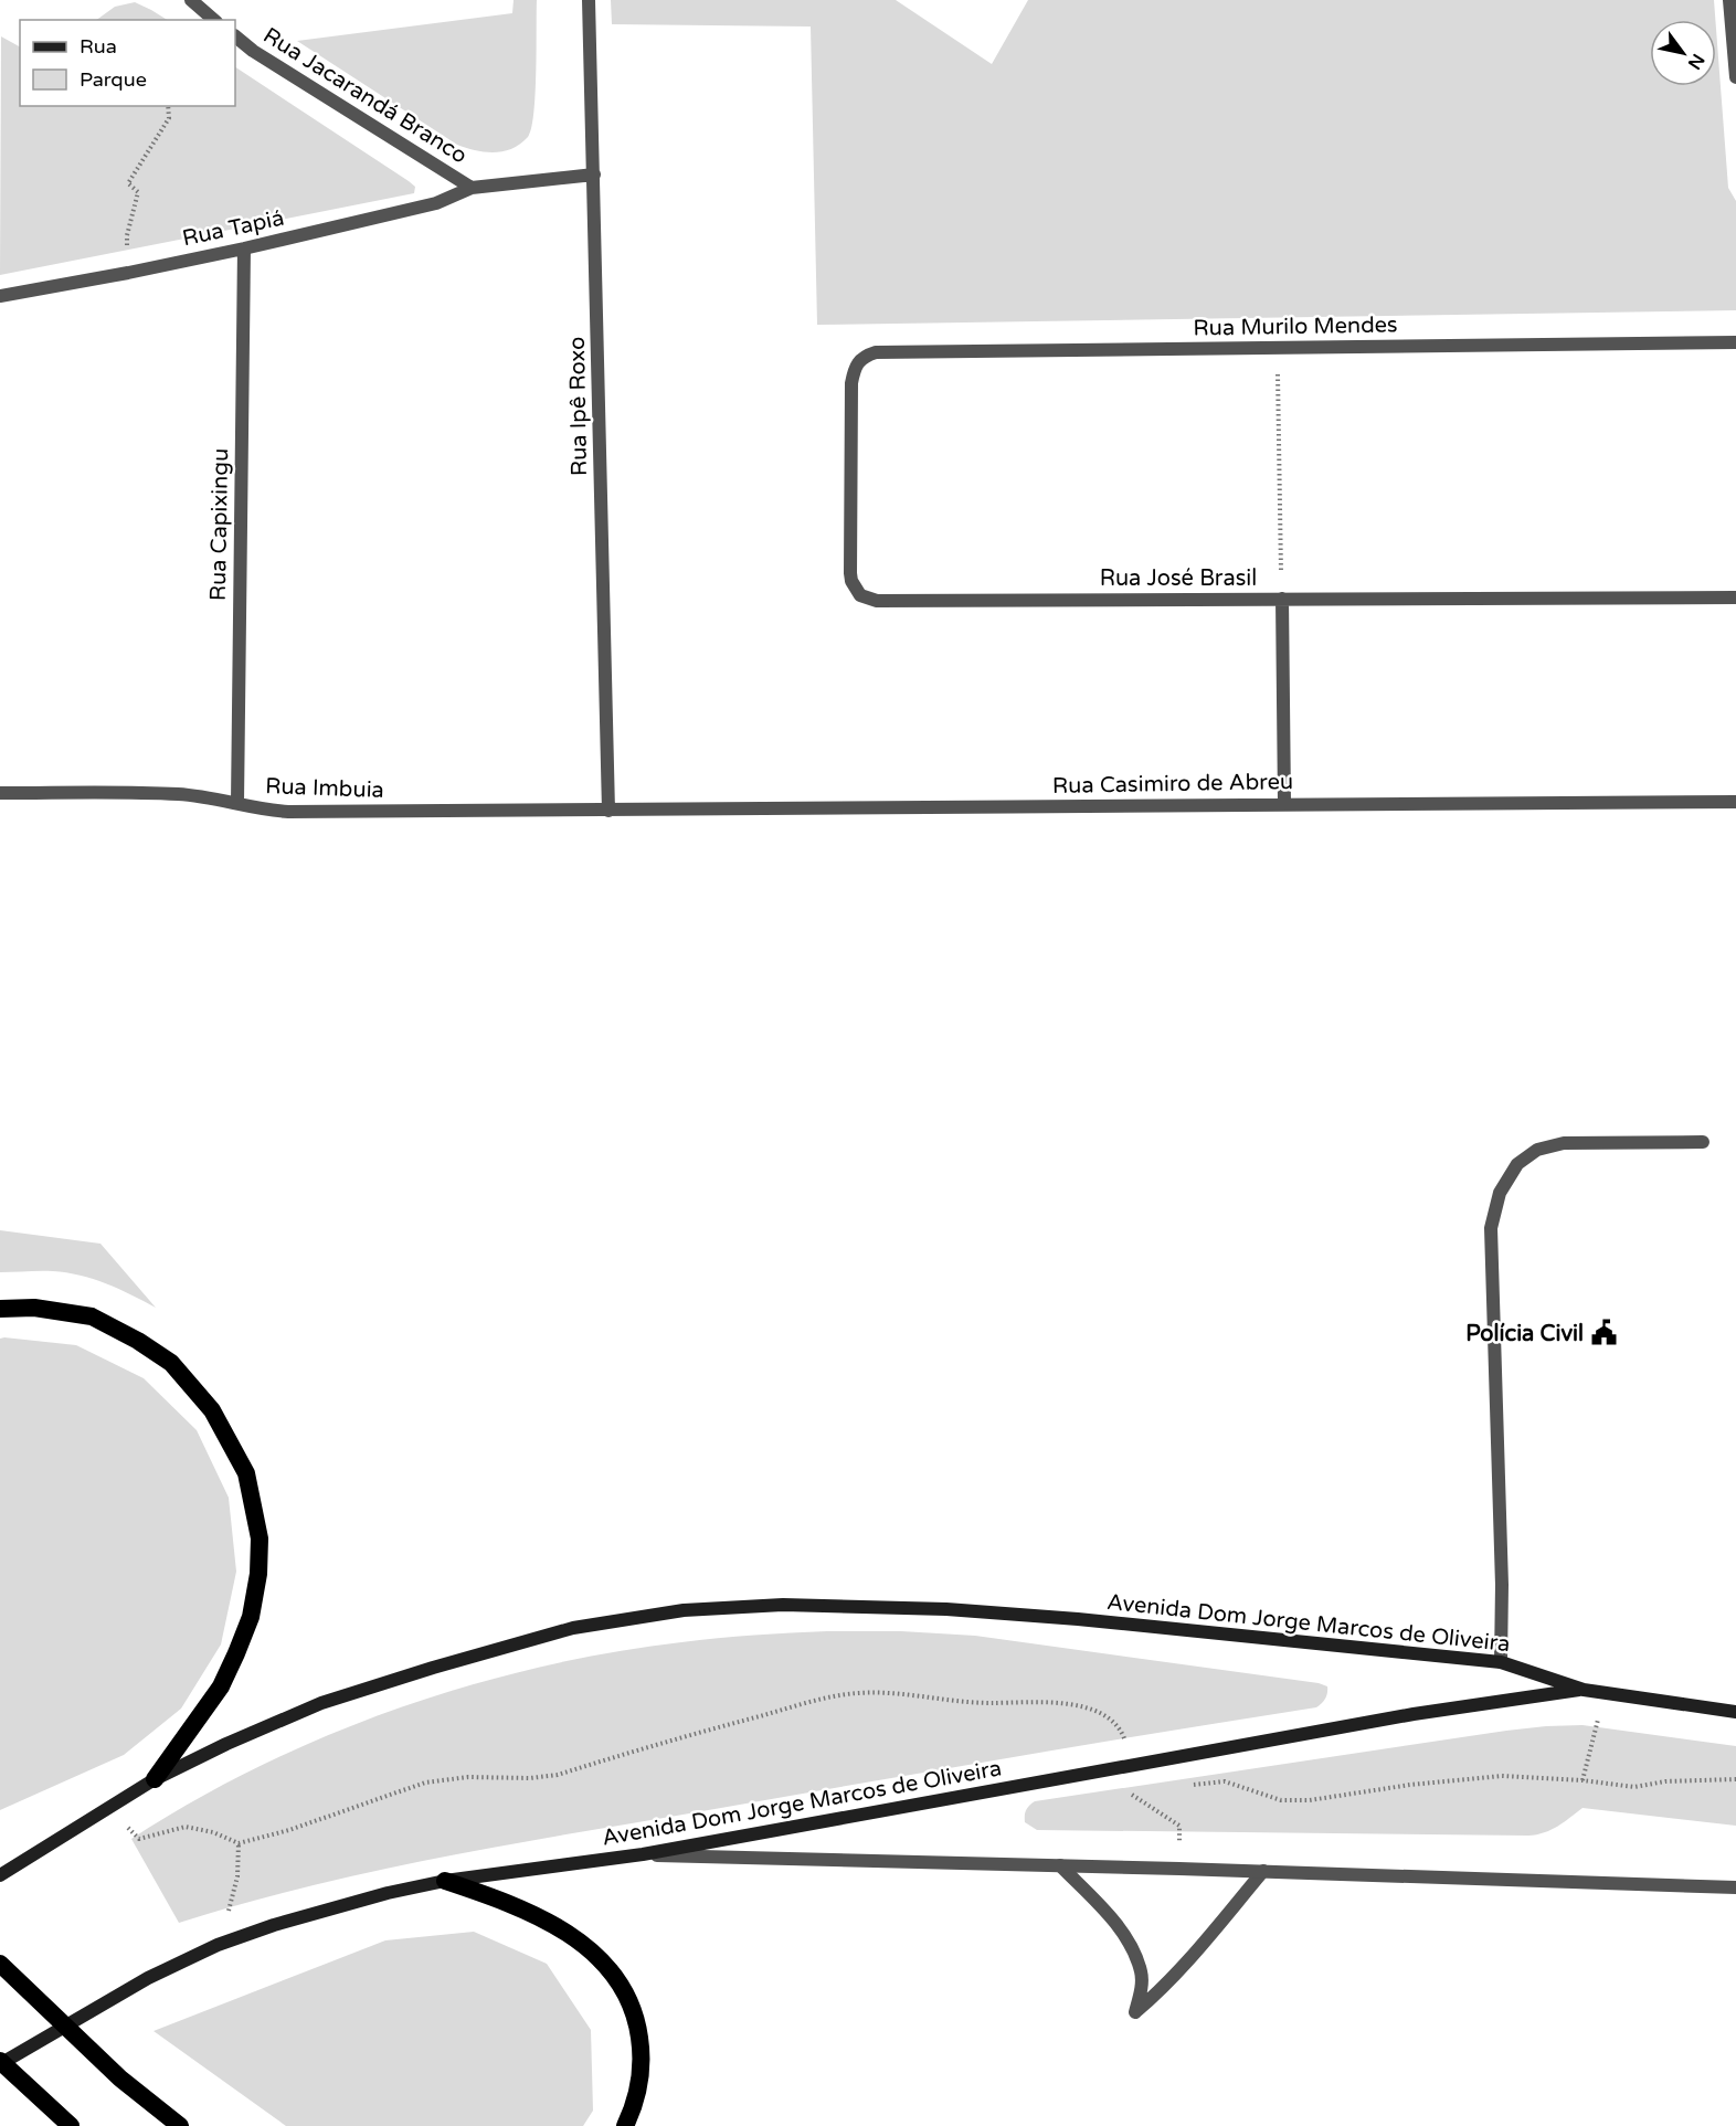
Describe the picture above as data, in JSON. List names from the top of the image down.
{
  "streets": {
    "main road": ["Avenida Dom Jorge Marcos de Oliveira"],
    "street": [
      "Rua Jacarandá Branco",
      "Rua Tapiá",
      "Rua Murilo Mendes",
      "Rua Ipê Roxo",
      "Rua Capixingu",
      "Rua José Brasil",
      "Rua Casimiro de Abreu",
      "Rua Imbuia"
    ]
  },
  "crossings": [
    ["Rua Jacarandá Branco", "Rua Tapiá"],
    ["Rua Jacarandá Branco", "Rua Ipê Roxo"],
    ["Rua Tapiá", "Rua Capixingu"],
    ["Rua Murilo Mendes", "Rua José Brasil"],
    ["Rua Ipê Roxo", "Rua Casimiro de Abreu"],
    ["Rua Ipê Roxo", "Rua Imbuia"],
    ["Rua Capixingu", "Rua Imbuia"],
    ["Rua Casimiro de Abreu", "Rua Imbuia"]
  ],
  "places": {
    "public building": ["Polícia Civil"]
  },
  "legend": ["Rua", "Parque"],
  "north": "bottom right"
}
